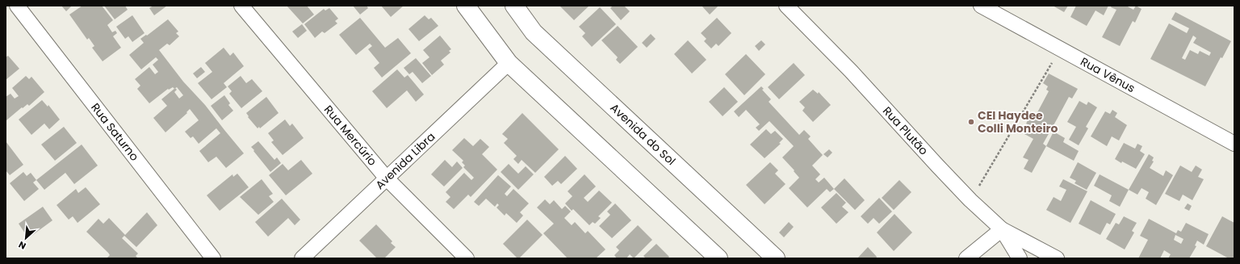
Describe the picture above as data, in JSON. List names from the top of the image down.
{
  "streets": {
    "street": [
      "Rua Vênus",
      "Rua Plutão",
      "Rua Saturno",
      "Avenida do Sol",
      "Rua Mercúrio",
      "Avenida Libra"
    ]
  },
  "crossings": [
    ["Rua Mercúrio", "Avenida Libra"]
  ],
  "places": ["CEI Haydee Colli Monteiro"],
  "north": "bottom left"
}
